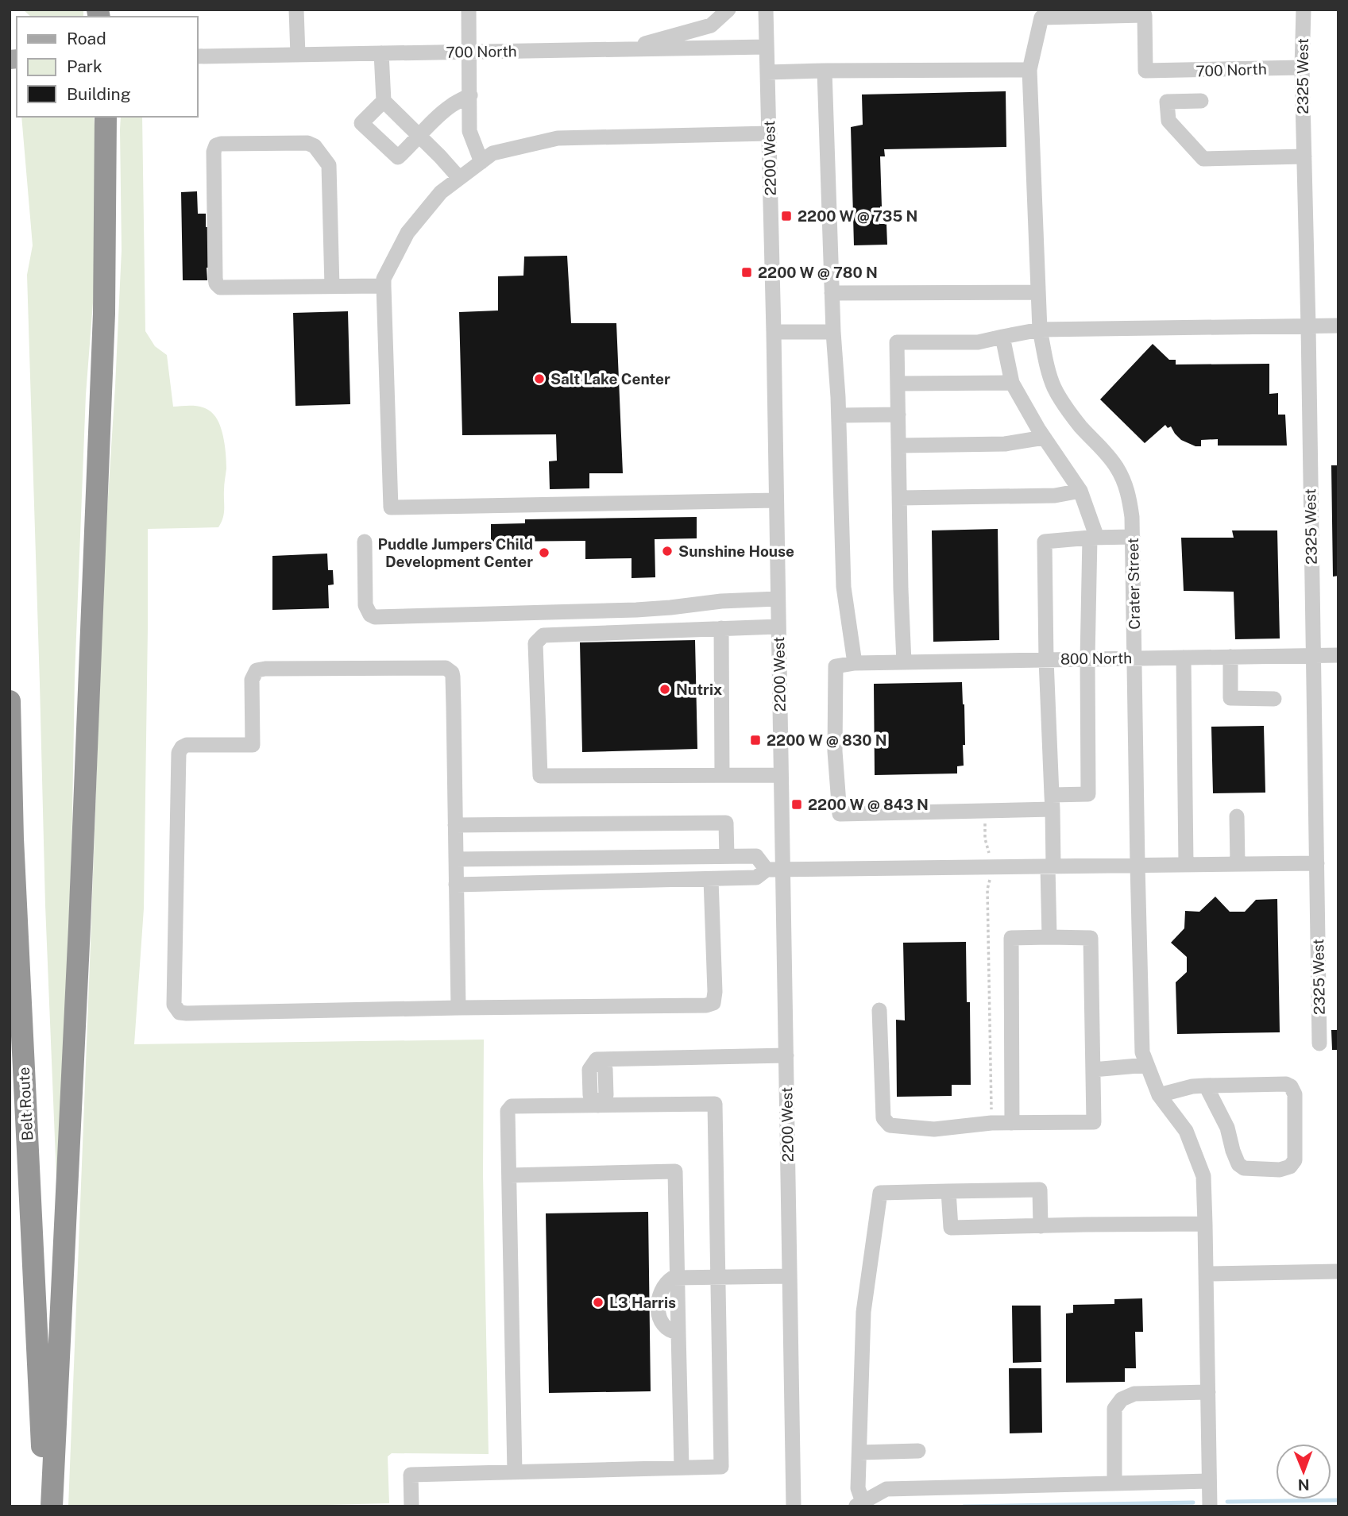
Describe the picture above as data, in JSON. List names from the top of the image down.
{
  "streets": {
    "highway": ["Belt Route"],
    "street": [
      "700 North",
      "2325 West",
      "2200 West",
      "Crater Street",
      "800 North"
    ]
  },
  "crossings": [
    ["700 North", "2325 West"],
    ["700 North", "2200 West"],
    ["700 North", "Crater Street"],
    ["2325 West", "800 North"],
    ["Crater Street", "800 North"]
  ],
  "places": {
    "transit": [
      "2200 W @ 735 N",
      "2200 W @ 780 N",
      "2200 W @ 830 N",
      "2200 W @ 843 N"
    ],
    "other": [
      "Salt Lake Center",
      "Sunshine House",
      "Puddle Jumpers Child Development Center",
      "Nutrix",
      "L3 Harris"
    ]
  },
  "legend": ["Road", "Park", "Building"],
  "north": "bottom"
}
